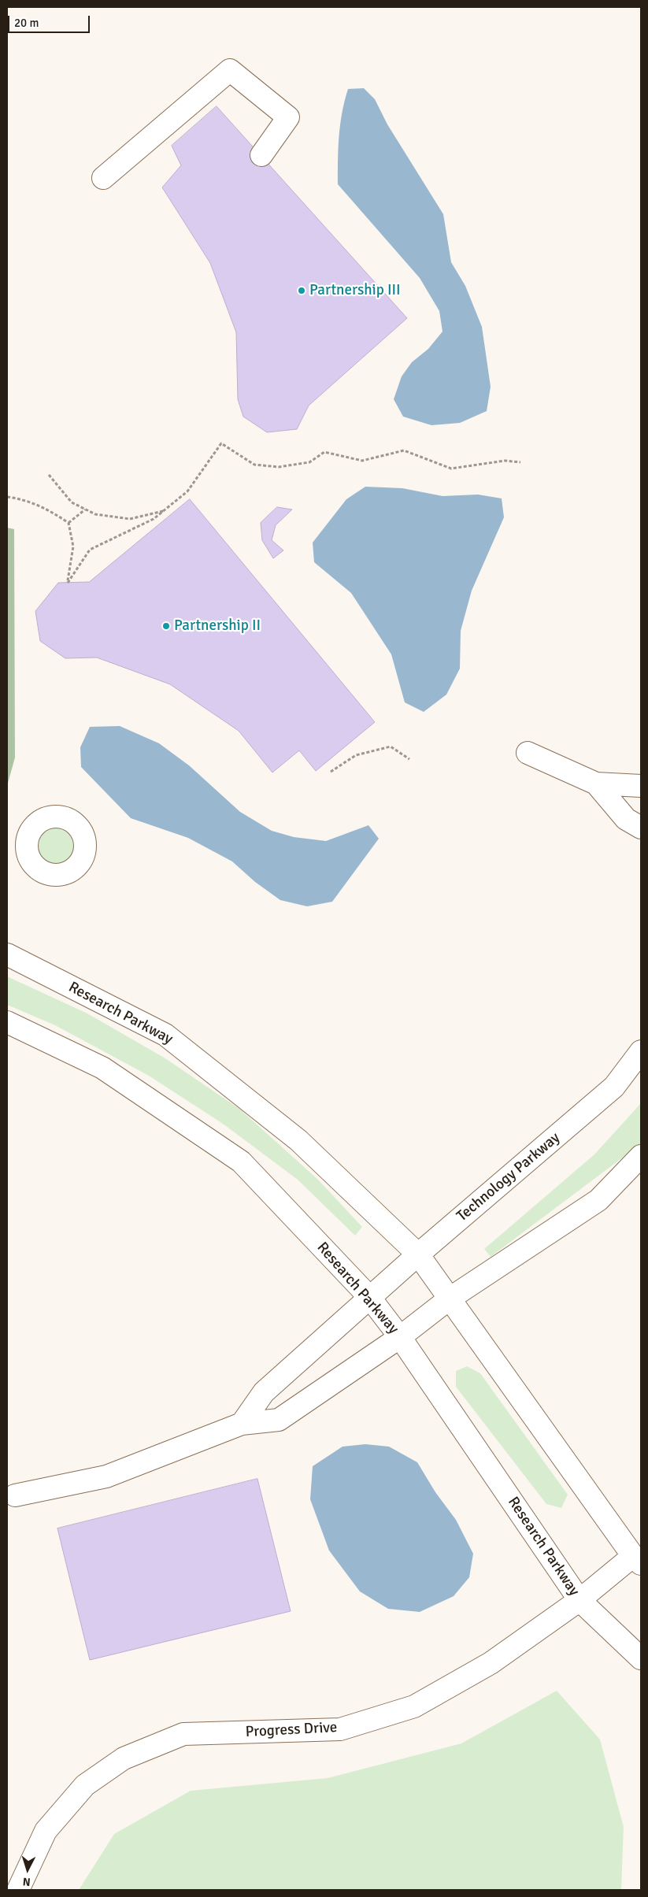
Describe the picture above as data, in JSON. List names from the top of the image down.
{
  "streets": {
    "street": ["Research Parkway", "Technology Parkway", "Progress Drive"]
  },
  "crossings": [
    ["Research Parkway", "Technology Parkway"],
    ["Research Parkway", "Progress Drive"]
  ],
  "places": ["Partnership III", "Partnership II"],
  "scale_bar": "20 m",
  "north": "bottom"
}
